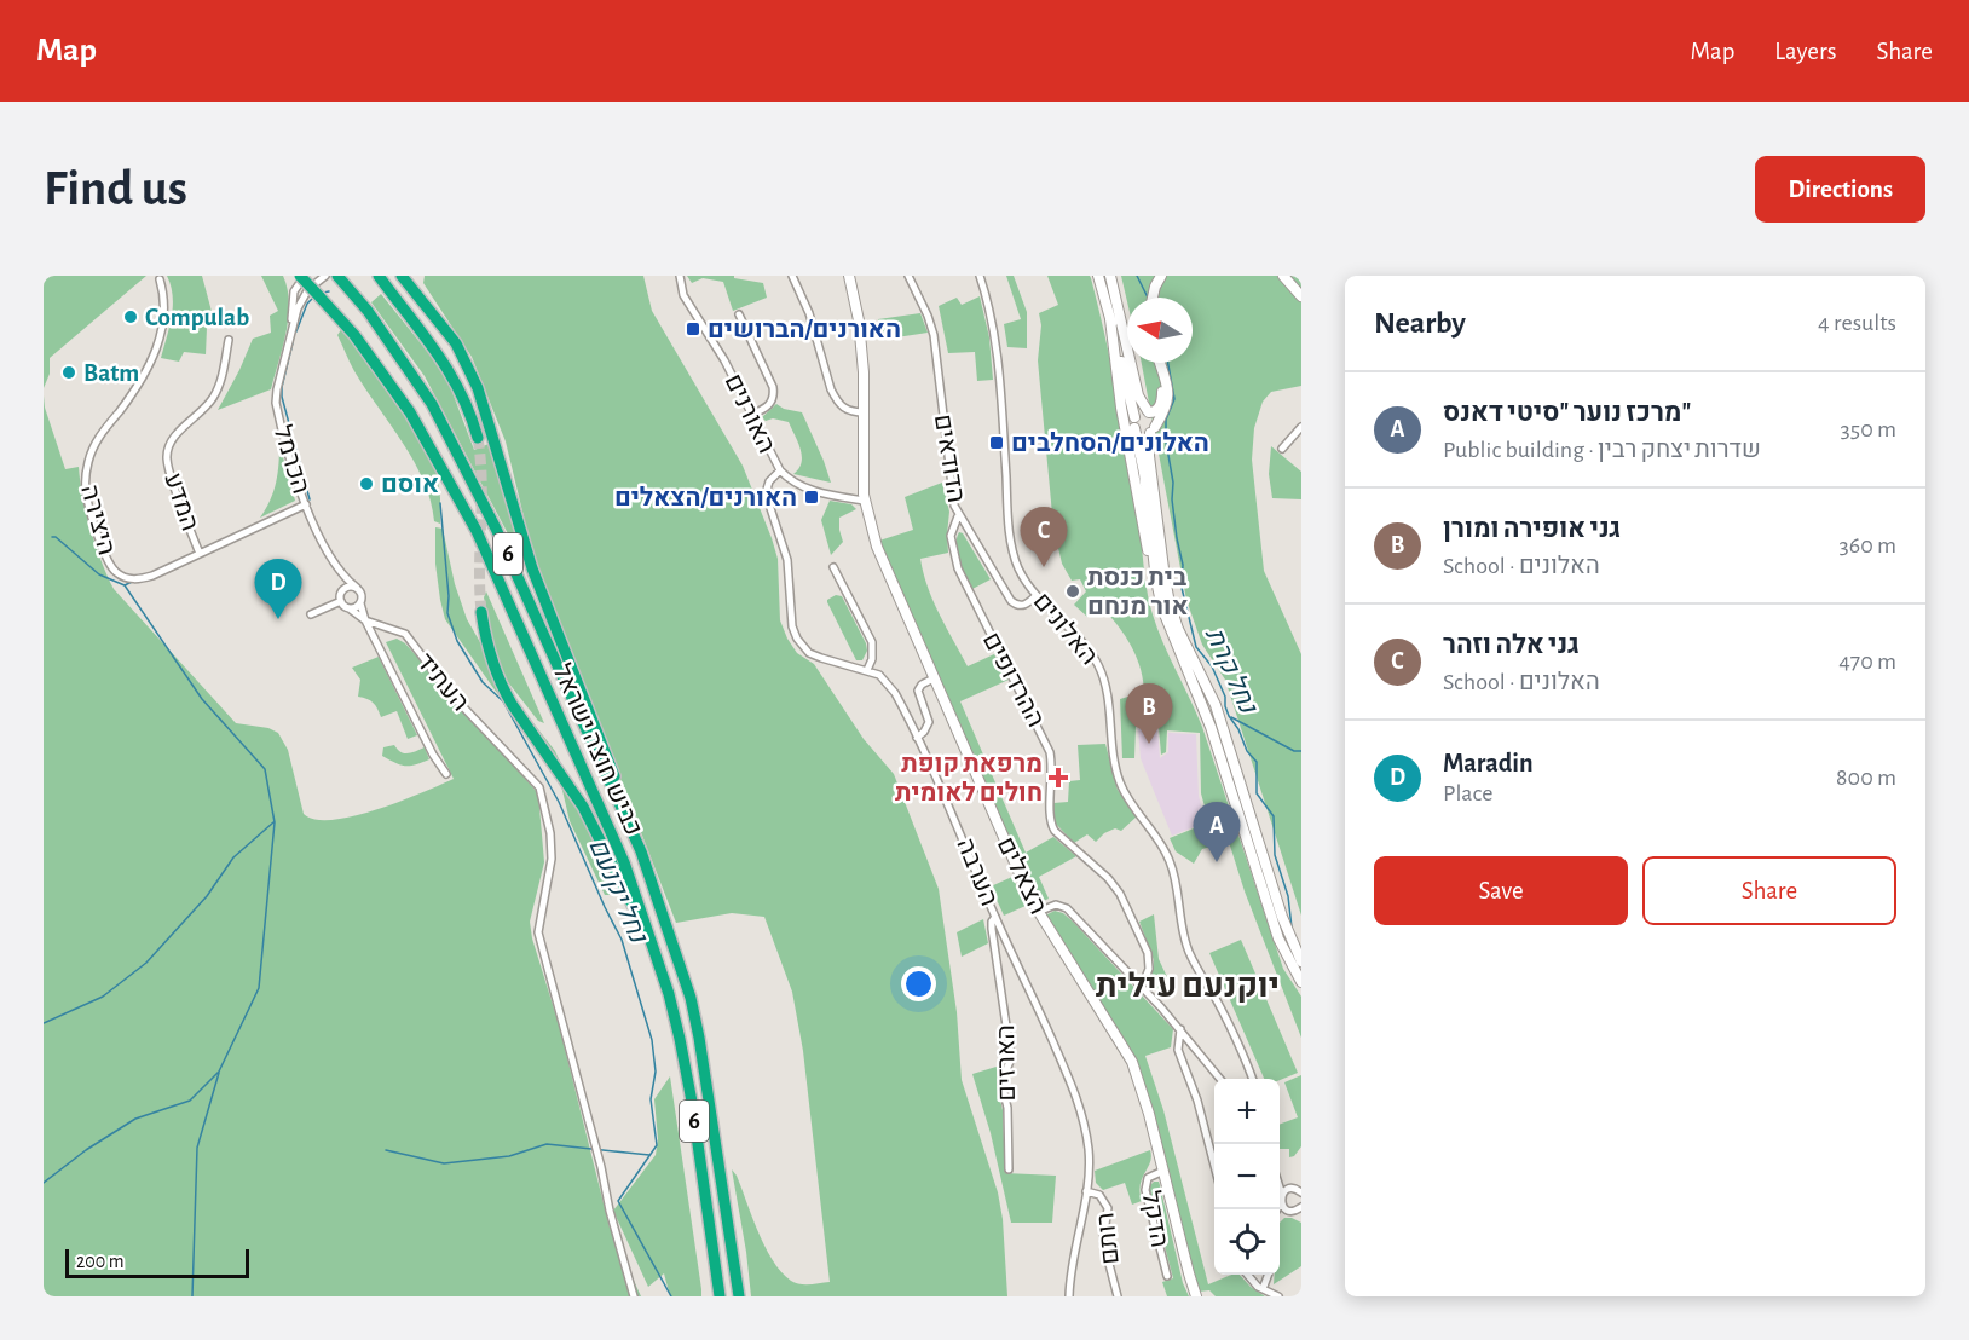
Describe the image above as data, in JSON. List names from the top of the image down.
{
  "streets": {
    "highway": ["6", "כביש חוצה ישראל"],
    "main road": ["הצאלים"],
    "street": [
      "האורנים",
      "הדודאים",
      "הכרמל",
      "המדע",
      "היצירה",
      "האלונים",
      "ההרדופים",
      "העתיד",
      "הערבה",
      "הארזים",
      "הדקל",
      "רותם"
    ]
  },
  "crossings": [
    ["האורנים", "הערבה"],
    ["האורנים", "הצאלים"],
    ["הדודאים", "האלונים"],
    ["הדודאים", "ההרדופים"],
    ["הכרמל", "היצירה"],
    ["הכרמל", "כביש חוצה ישראל"],
    ["המדע", "היצירה"],
    ["הערבה", "הארזים"],
    ["הערבה", "רותם"],
    ["הצאלים", "הדקל"]
  ],
  "districts": ["יוקנעם עילית"],
  "water": ["נחל קרת", "נחל יקנעם"],
  "places": {
    "other": [
      "Compulab",
      "Batm",
      "אוסם",
      "בית כנסת אור מנחם"
    ],
    "transit": ["האורנים/הברושים", "האלונים/הסחלבים", "האורנים/הצאלים"],
    "health": ["מרפאת קופת חולים לאומית"]
  },
  "scale_bar": "200 m",
  "north": "left",
  "page": {
    "header": "Map",
    "nav": ["Map", "Layers", "Share"],
    "buttons": [
      "Directions",
      ["Save", "Share"]
    ],
    "title": "Find us",
    "heading": ["Nearby", "4 results"],
    "list": [
      {
        "mark": "A",
        "name": "מרכז נוער \"סיטי דאנס\"",
        "note": "Public building · שדרות יצחק רבין",
        "value": "350 m"
      },
      {
        "mark": "B",
        "name": "גני אופירה ומורן",
        "note": "School · האלונים",
        "value": "360 m"
      },
      {
        "mark": "C",
        "name": "גני אלה וזהר",
        "note": "School · האלונים",
        "value": "470 m"
      },
      {
        "mark": "D",
        "name": "Maradin",
        "note": "Place",
        "value": "800 m"
      }
    ],
    "pins": [
      "C",
      "D",
      "B",
      "A"
    ],
    "map_buttons": ["+", "−"],
    "scale": "200 m"
  }
}
